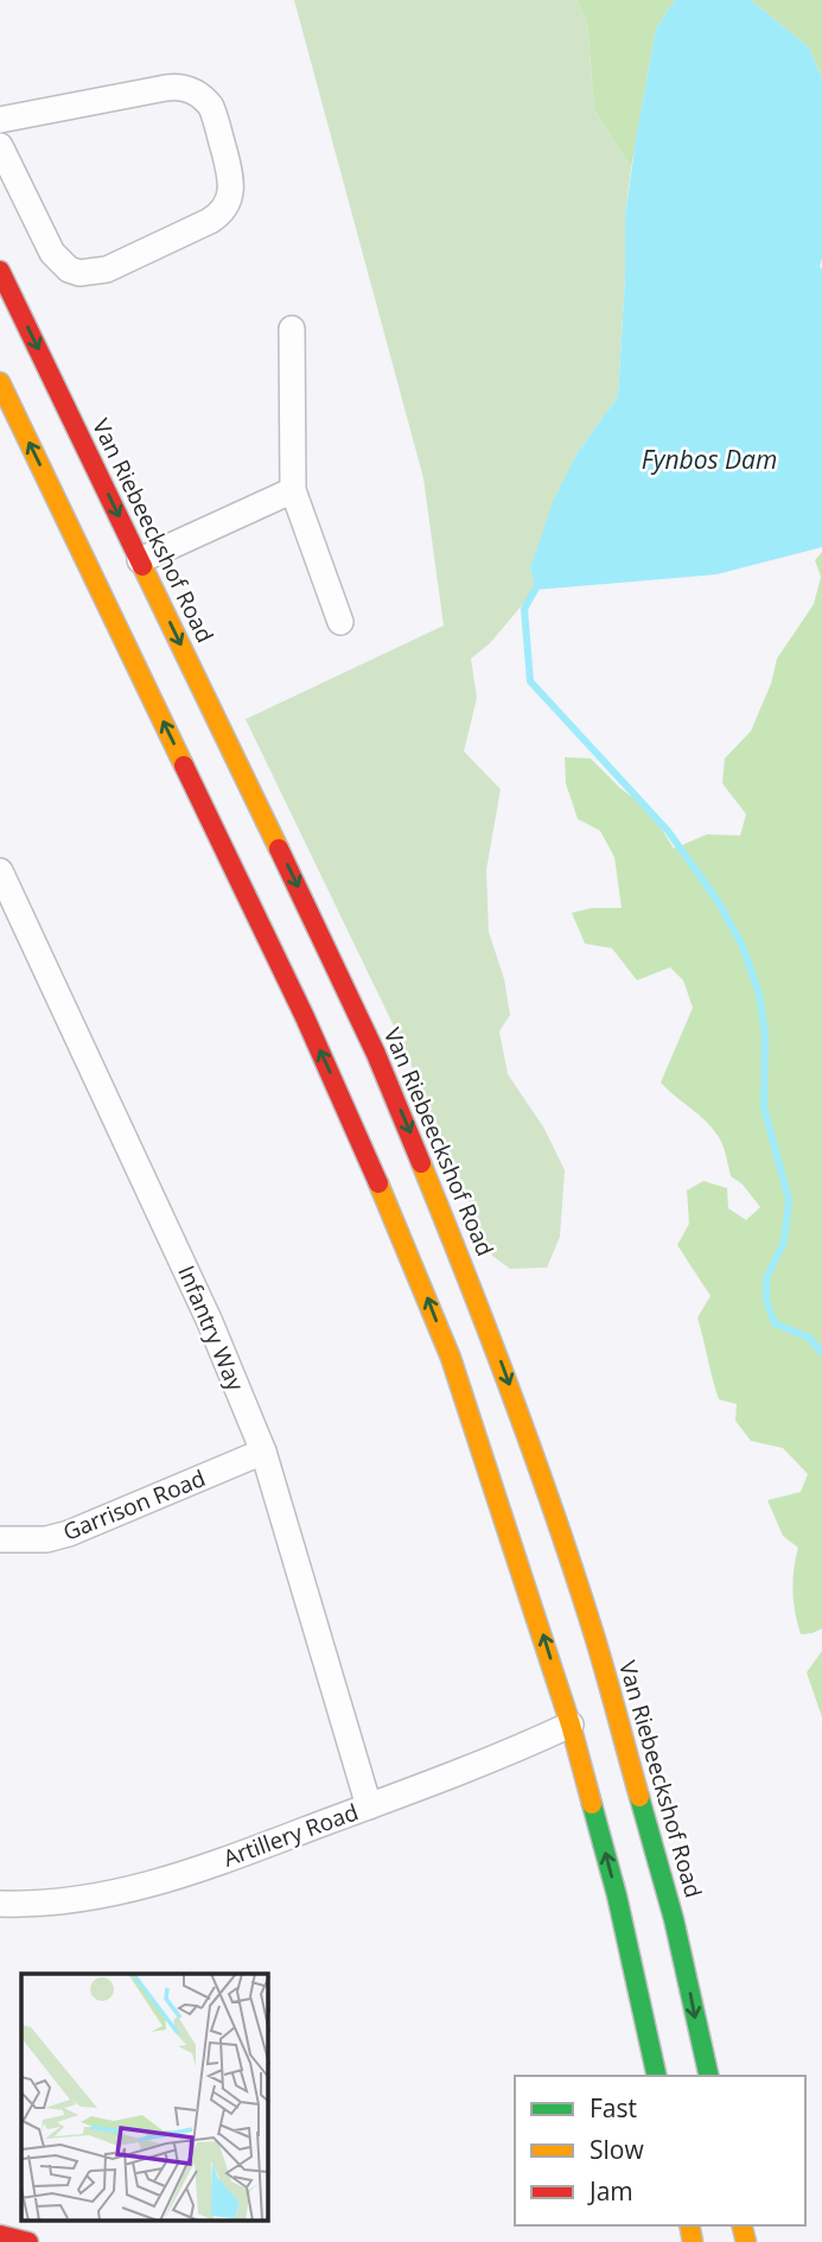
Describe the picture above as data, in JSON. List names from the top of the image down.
{
  "streets": {
    "street": [
      "Van Riebeeckshof Road",
      "Infantry Way",
      "Garrison Road",
      "Artillery Road"
    ]
  },
  "crossings": [
    ["Infantry Way", "Garrison Road"],
    ["Infantry Way", "Artillery Road"]
  ],
  "water": ["Fynbos Dam"],
  "legend": ["Fast", "Slow", "Jam"]
}
